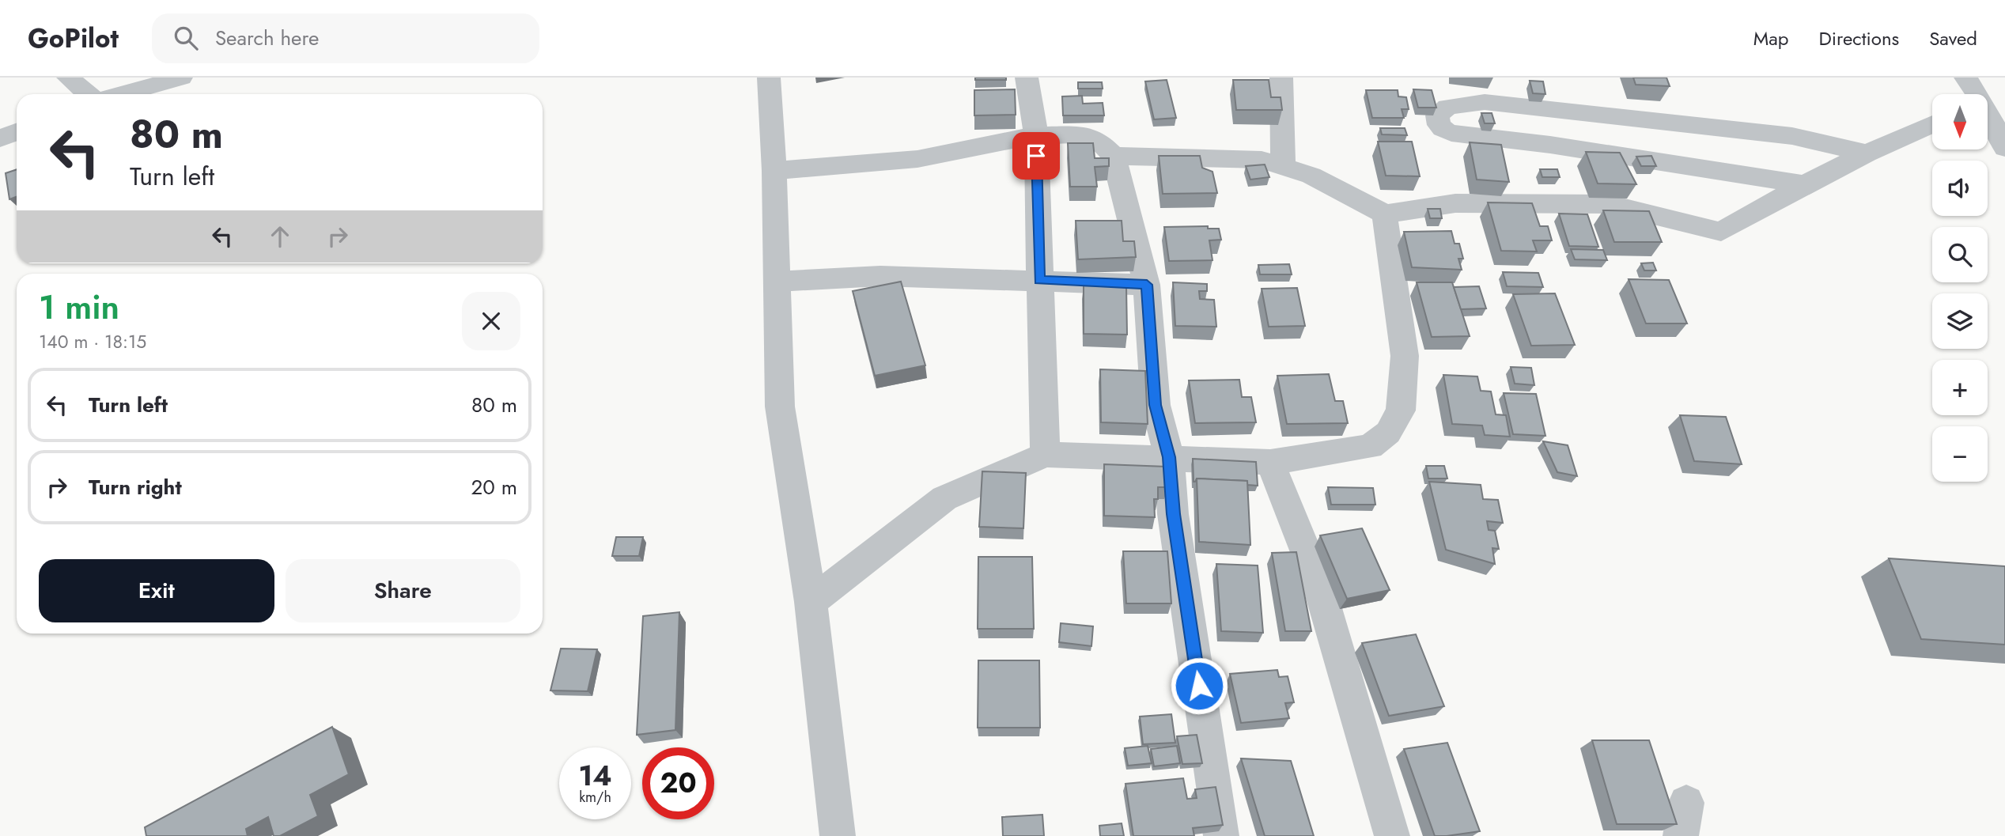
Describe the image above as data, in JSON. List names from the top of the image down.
{
  "north": "bottom",
  "page": {
    "header": "GoPilot",
    "search": "Search here",
    "nav": ["Map", "Directions", "Saved"],
    "map_buttons": ["+", "−"],
    "turn": ["80 m", "Turn left"],
    "heading": ["1 min", "140 m · 18:15"],
    "list": [
      {
        "name": "Turn left",
        "value": "80 m"
      },
      {
        "name": "Turn right",
        "value": "20 m"
      }
    ],
    "buttons": ["Exit", "Share"],
    "speed": "14 km/h",
    "limit": "20"
  }
}
